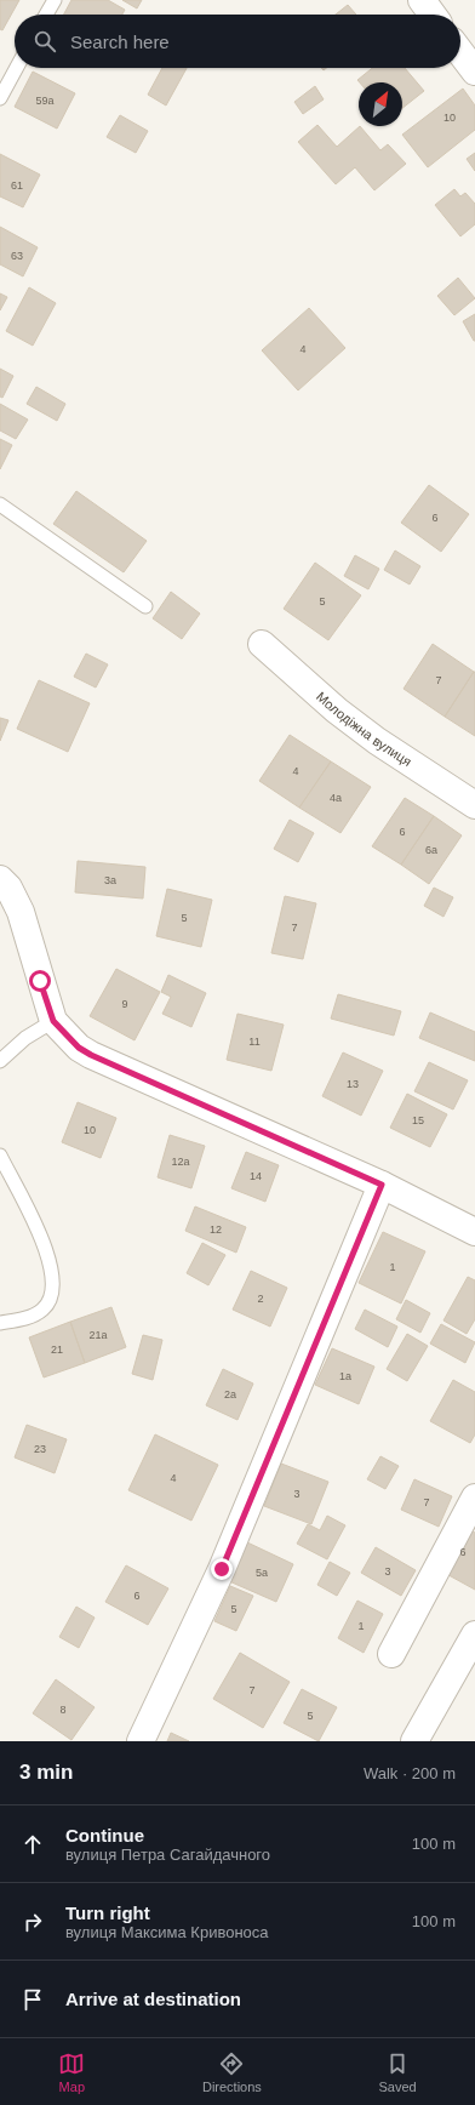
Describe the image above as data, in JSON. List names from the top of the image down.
{
  "streets": {
    "street": ["Молодіжна вулиця"]
  },
  "house_numbers": [
    "59а",
    "10",
    "61",
    "63",
    "4",
    "6",
    "5",
    "7",
    "4",
    "4а",
    "6",
    "6а",
    "3а",
    "5",
    "7",
    "9",
    "11",
    "13",
    "15",
    "10",
    "12а",
    "14",
    "12",
    "1",
    "2",
    "21а",
    "21",
    "1а",
    "2а",
    "23",
    "4",
    "3",
    "7",
    "6",
    "3",
    "5а",
    "6",
    "5",
    "1",
    "7",
    "8",
    "5"
  ],
  "north": "top right",
  "page": {
    "search": "Search here",
    "heading": ["3 min", "Walk · 200 m"],
    "list": [
      ["Continue", "вулиця Петра Сагайдачного", "100 m"],
      ["Turn right", "вулиця Максима Кривоноса", "100 m"],
      "Arrive at destination"
    ],
    "nav": ["Map", "Directions", "Saved"]
  }
}
